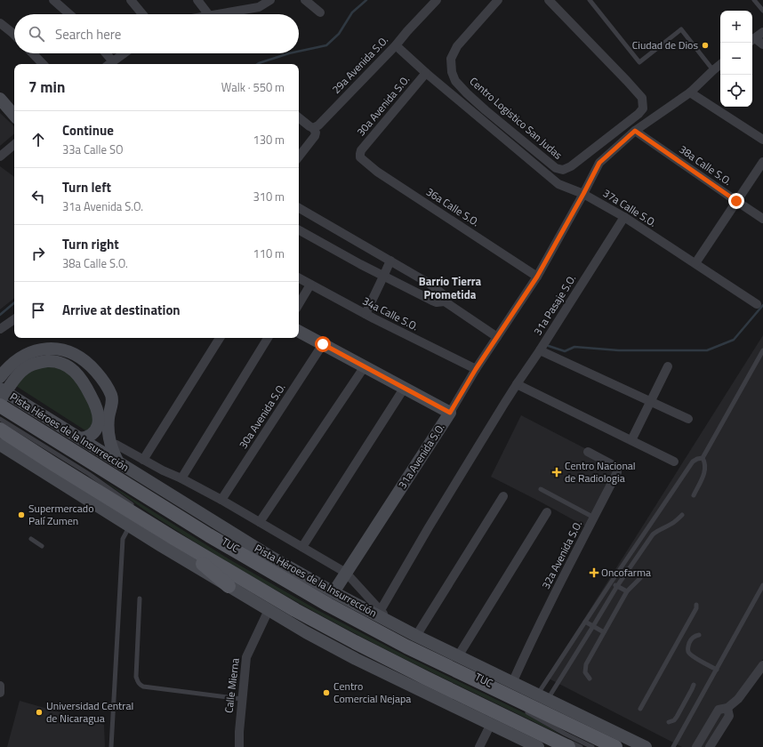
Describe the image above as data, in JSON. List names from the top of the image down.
{
  "streets": {
    "main road": ["Pista Héroes de la Insurrección"],
    "street": [
      "29a Avenida S.O.",
      "30a Avenida S.O.",
      "Centro Logistico San Judas",
      "38a Calle S.O.",
      "36a Calle S.O.",
      "37a Calle S.O.",
      "31a Pasaje S.O.",
      "34a Calle S.O.",
      "31a Avenida S.O.",
      "32a Avenida S.O.",
      "Calle Mierna"
    ]
  },
  "crossings": [
    ["29a Avenida S.O.", "37a Calle S.O."],
    ["30a Avenida S.O.", "36a Calle S.O."],
    ["30a Avenida S.O.", "37a Calle S.O."],
    ["38a Calle S.O.", "31a Avenida S.O."],
    ["36a Calle S.O.", "31a Avenida S.O."],
    ["37a Calle S.O.", "31a Pasaje S.O."],
    ["37a Calle S.O.", "31a Avenida S.O."],
    ["34a Calle S.O.", "31a Avenida S.O."],
    ["Pista Héroes de la Insurrección", "31a Avenida S.O."],
    ["Pista Héroes de la Insurrección", "32a Avenida S.O."]
  ],
  "districts": ["Barrio Tierra Prometida"],
  "places": {
    "other": [
      "Ciudad de Dios",
      "Supermercado Palí Zumen",
      "Centro Comercial Nejapa",
      "Universidad Central de Nicaragua"
    ],
    "health": ["Centro Nacional de Radiologia", "Oncofarma"]
  },
  "page": {
    "map_buttons": ["+", "−"],
    "search": "Search here",
    "heading": ["7 min", "Walk · 550 m"],
    "list": [
      ["Continue", "33a Calle SO", "130 m"],
      ["Turn left", "31a Avenida S.O.", "310 m"],
      ["Turn right", "38a Calle S.O.", "110 m"],
      "Arrive at destination"
    ]
  }
}
